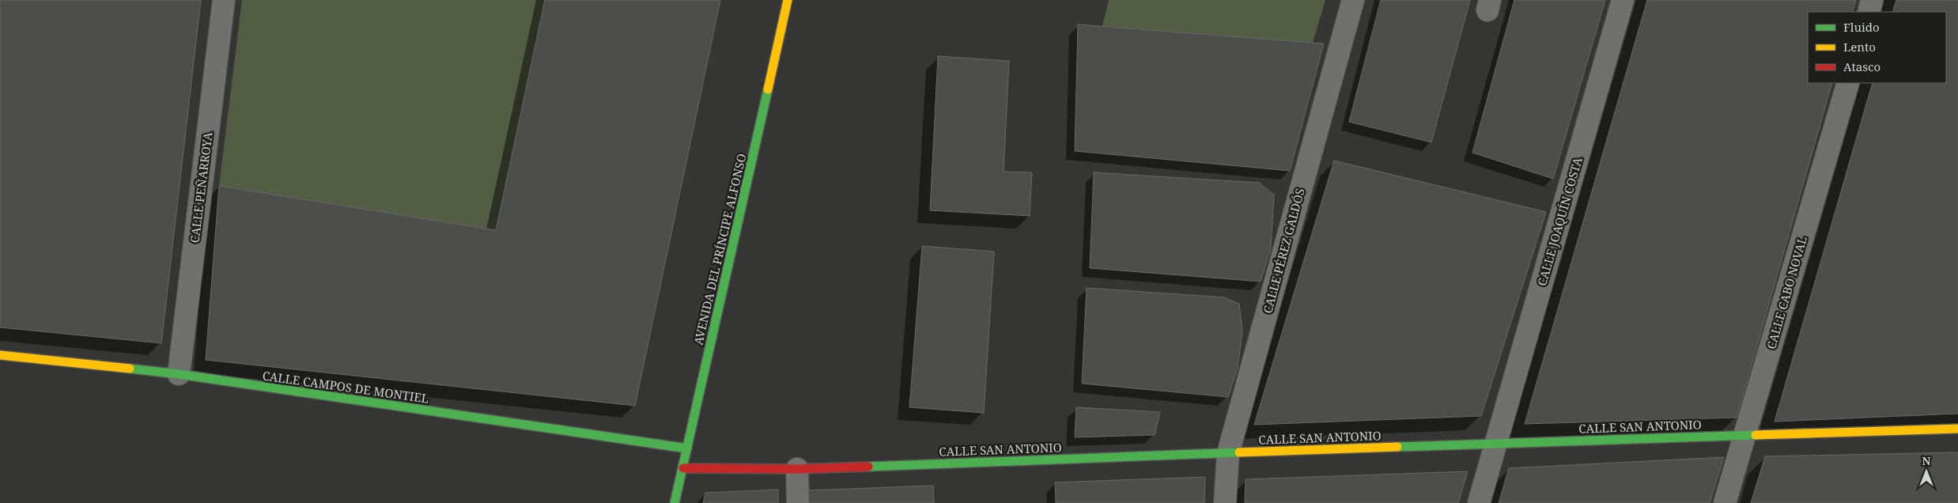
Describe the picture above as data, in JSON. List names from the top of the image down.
{
  "streets": {
    "street": [
      "CALLE PEÑARROYA",
      "CALLE JOAQUÍN COSTA",
      "AVENIDA DEL PRÍNCIPE ALFONSO",
      "CALLE PÉREZ GALDÓS",
      "CALLE CABO NOVAL",
      "CALLE CAMPOS DE MONTIEL",
      "CALLE SAN ANTONIO"
    ]
  },
  "crossings": [
    ["CALLE PEÑARROYA", "CALLE CAMPOS DE MONTIEL"],
    ["CALLE JOAQUÍN COSTA", "CALLE SAN ANTONIO"],
    ["AVENIDA DEL PRÍNCIPE ALFONSO", "CALLE CAMPOS DE MONTIEL"],
    ["AVENIDA DEL PRÍNCIPE ALFONSO", "CALLE SAN ANTONIO"],
    ["CALLE PÉREZ GALDÓS", "CALLE SAN ANTONIO"],
    ["CALLE CABO NOVAL", "CALLE SAN ANTONIO"]
  ],
  "legend": ["Fluido", "Lento", "Atasco"],
  "north": "top"
}
